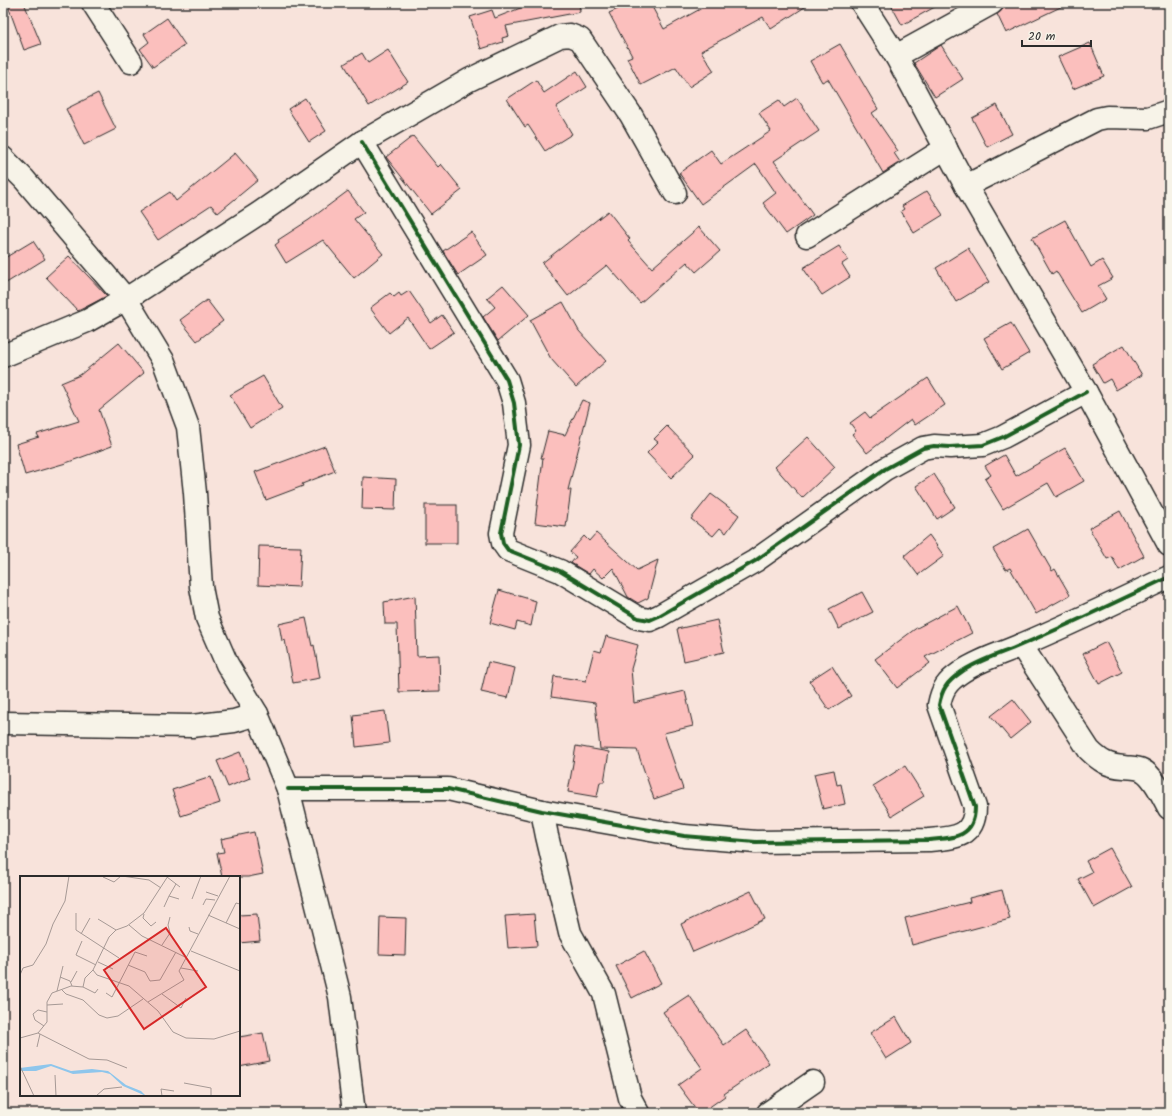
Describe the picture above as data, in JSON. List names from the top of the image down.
{
  "scale_bar": "20 m"
}
